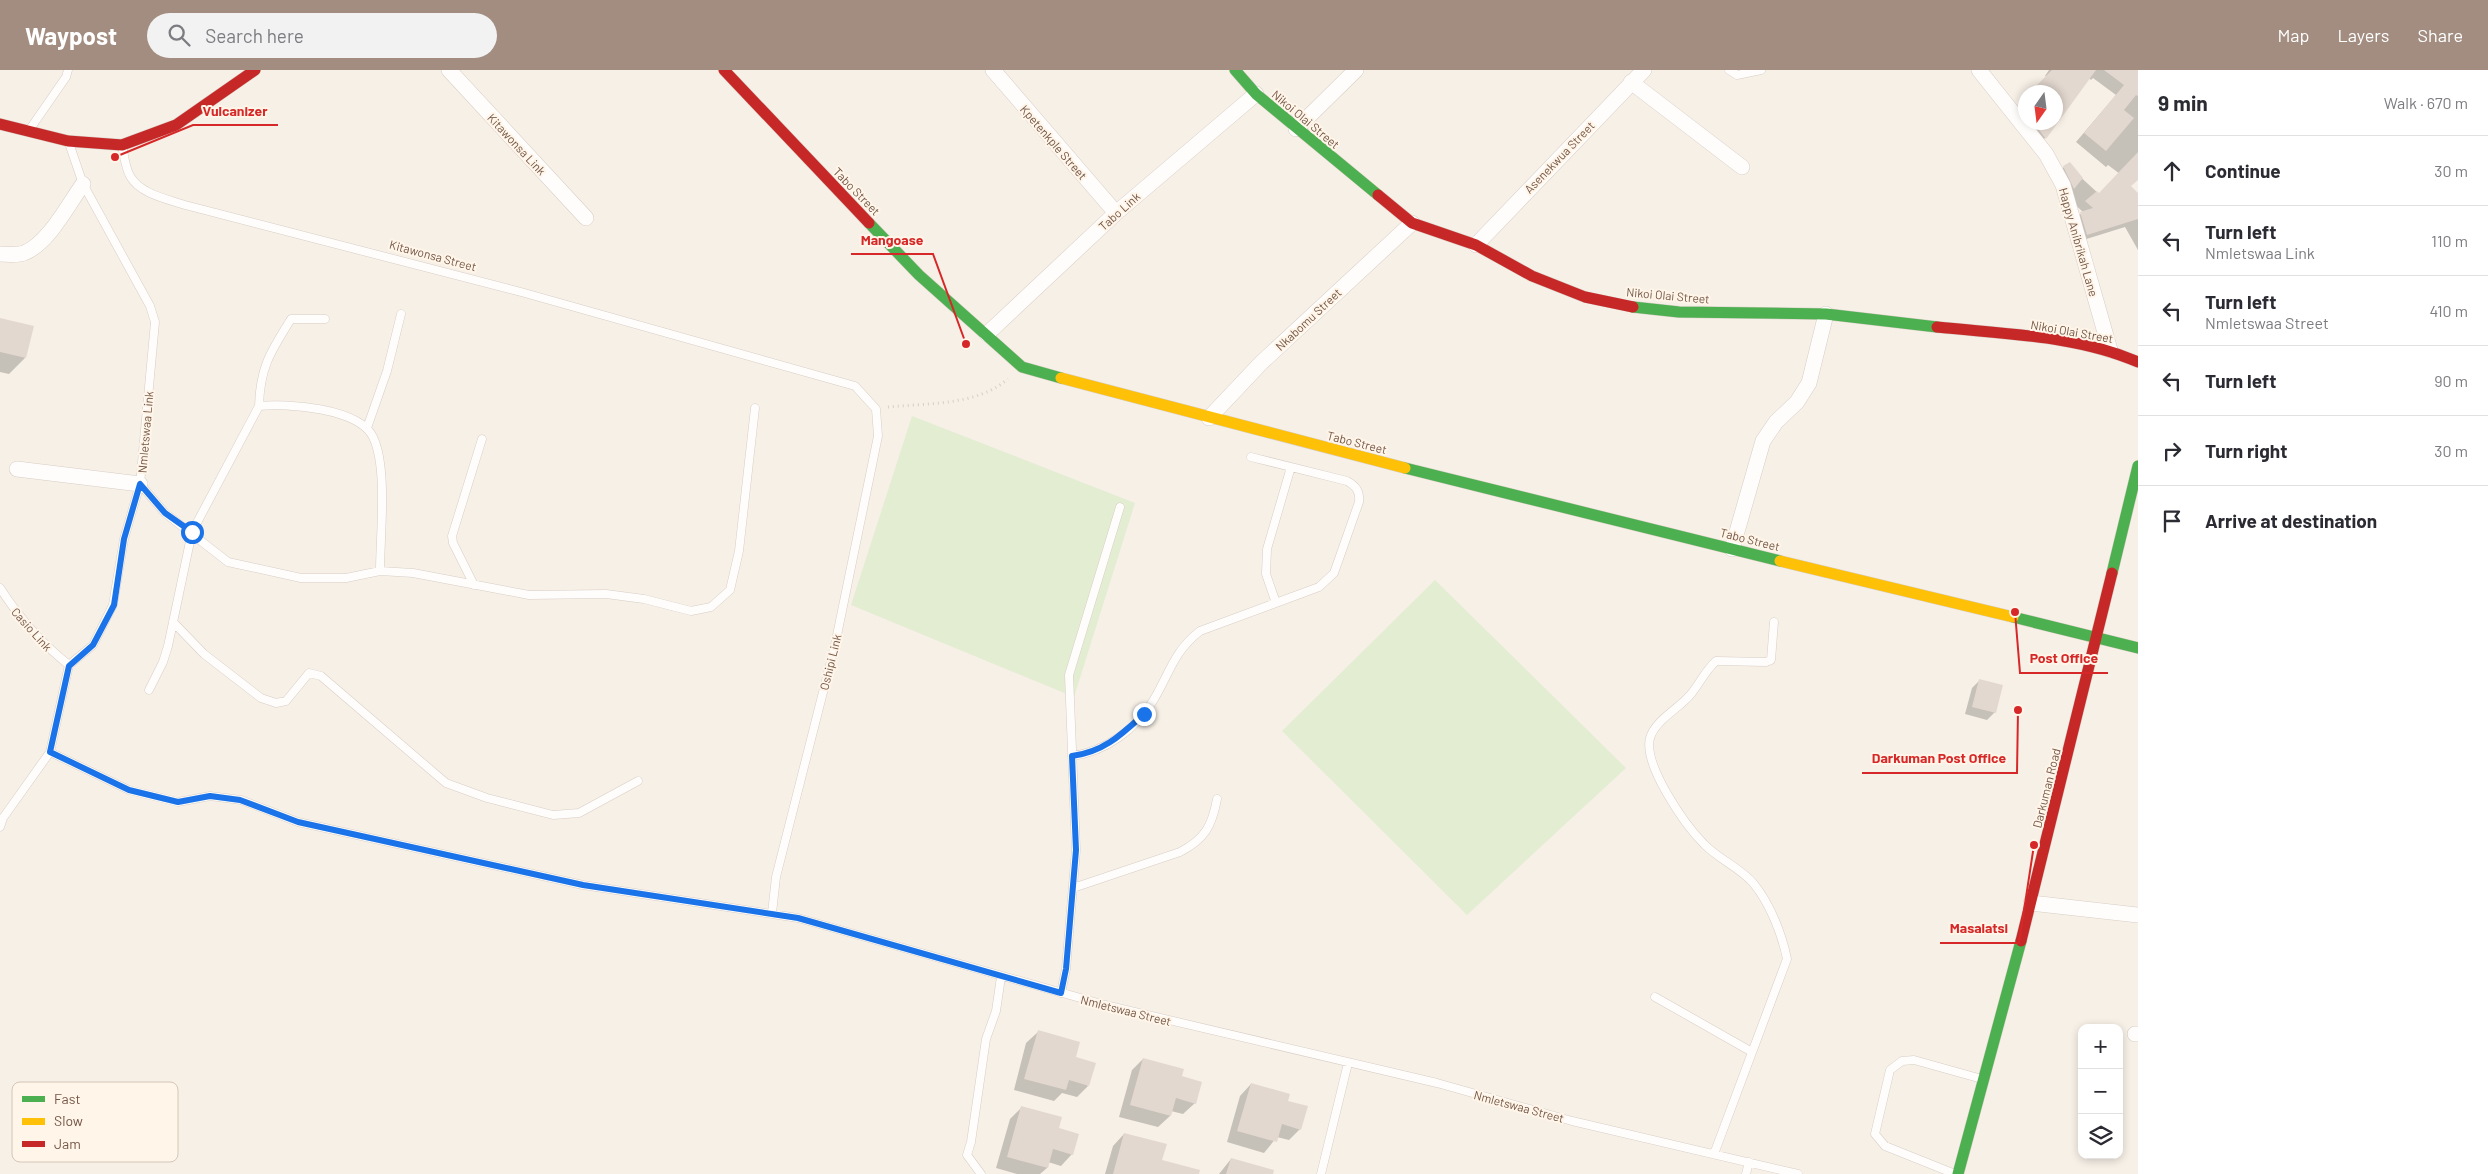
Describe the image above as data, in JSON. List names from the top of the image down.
{
  "streets": {
    "street": [
      "Nikoi Olai Street",
      "Kpetenkple Street",
      "Kitawonsa Link",
      "Asenekwua Street",
      "Tabo Street",
      "Tabo Link",
      "Happy Anibrikah Lane",
      "Nkabomu Street",
      "Darkuman Road"
    ],
    "lane": [
      "Kitawonsa Street",
      "Nmletswaa Link",
      "Casio Link",
      "Oshipi Link",
      "Nmletswaa Street"
    ]
  },
  "crossings": [
    ["Nikoi Olai Street", "Asenekwua Street"],
    ["Nikoi Olai Street", "Tabo Link"],
    ["Nikoi Olai Street", "Happy Anibrikah Lane"],
    ["Nikoi Olai Street", "Nkabomu Street"],
    ["Kpetenkple Street", "Tabo Link"],
    ["Tabo Street", "Tabo Link"],
    ["Tabo Street", "Nkabomu Street"],
    ["Tabo Street", "Darkuman Road"],
    ["Kitawonsa Street", "Oshipi Link"],
    ["Nmletswaa Link", "Casio Link"],
    ["Oshipi Link", "Nmletswaa Street"]
  ],
  "places": [
    "Vulcanizer",
    "Mangoase",
    "Post Office",
    "Darkuman Post Office",
    "Masalatsi"
  ],
  "legend": ["Fast", "Slow", "Jam"],
  "north": "bottom",
  "page": {
    "header": "Waypost",
    "search": "Search here",
    "nav": ["Map", "Layers", "Share"],
    "heading": ["9 min", "Walk · 670 m"],
    "list": [
      ["Continue", "30 m"],
      ["Turn left", "Nmletswaa Link", "110 m"],
      ["Turn left", "Nmletswaa Street", "410 m"],
      ["Turn left", "90 m"],
      ["Turn right", "30 m"],
      "Arrive at destination"
    ],
    "map_buttons": ["+", "−"]
  }
}
